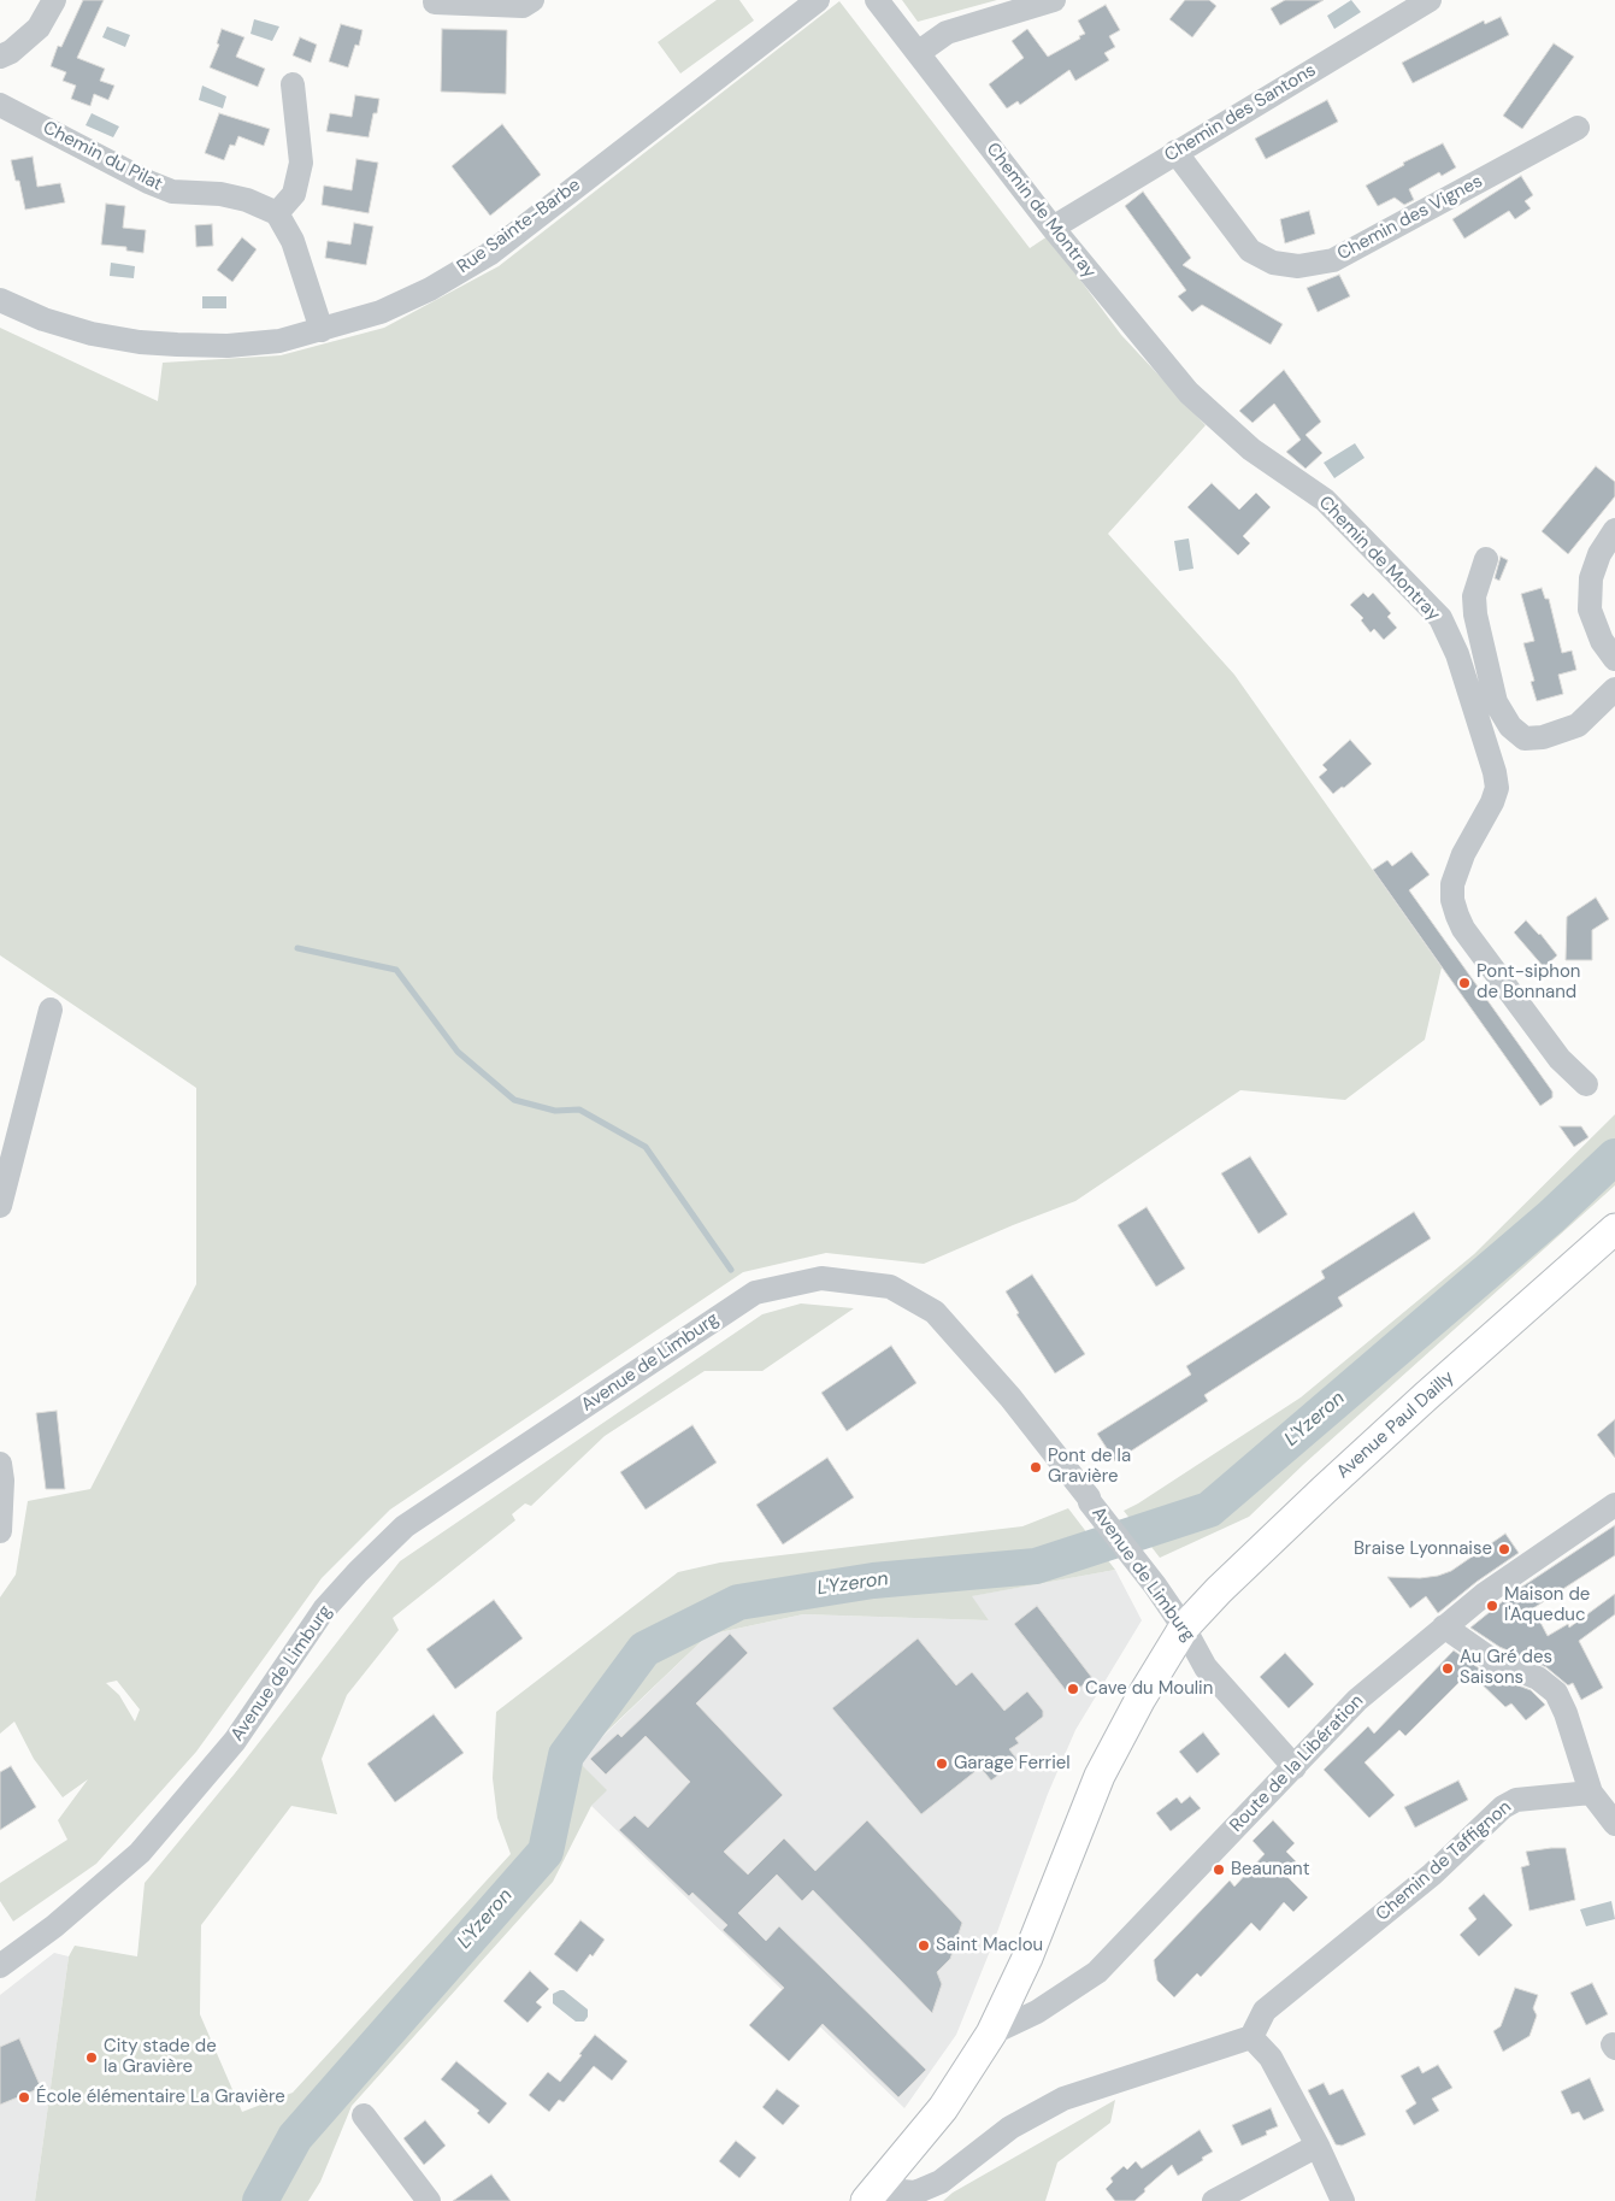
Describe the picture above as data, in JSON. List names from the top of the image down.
{
  "streets": {
    "main road": ["Avenue Paul Dailly", "Route de la Libération"],
    "street": [
      "Chemin des Santons",
      "Chemin du Pilat",
      "Chemin de Montray",
      "Chemin des Vignes",
      "Rue Sainte-Barbe",
      "Avenue de Limburg",
      "Chemin de Taffignon"
    ]
  },
  "crossings": [
    ["Chemin des Santons", "Chemin de Montray"],
    ["Chemin des Santons", "Chemin des Vignes"],
    ["Avenue de Limburg", "Avenue Paul Dailly"],
    ["Avenue de Limburg", "Route de la Libération"],
    ["Avenue Paul Dailly", "Route de la Libération"]
  ],
  "water": ["L'Yzeron"],
  "places": [
    "Pont-siphon de Bonnand",
    "Pont de la Gravière",
    "Braise Lyonnaise",
    "Maison de l'Aqueduc",
    "Au Gré des Saisons",
    "Cave du Moulin",
    "Garage Ferriel",
    "Beaunant",
    "Saint Maclou",
    "City stade de la Gravière",
    "École élémentaire La Gravière"
  ]
}
